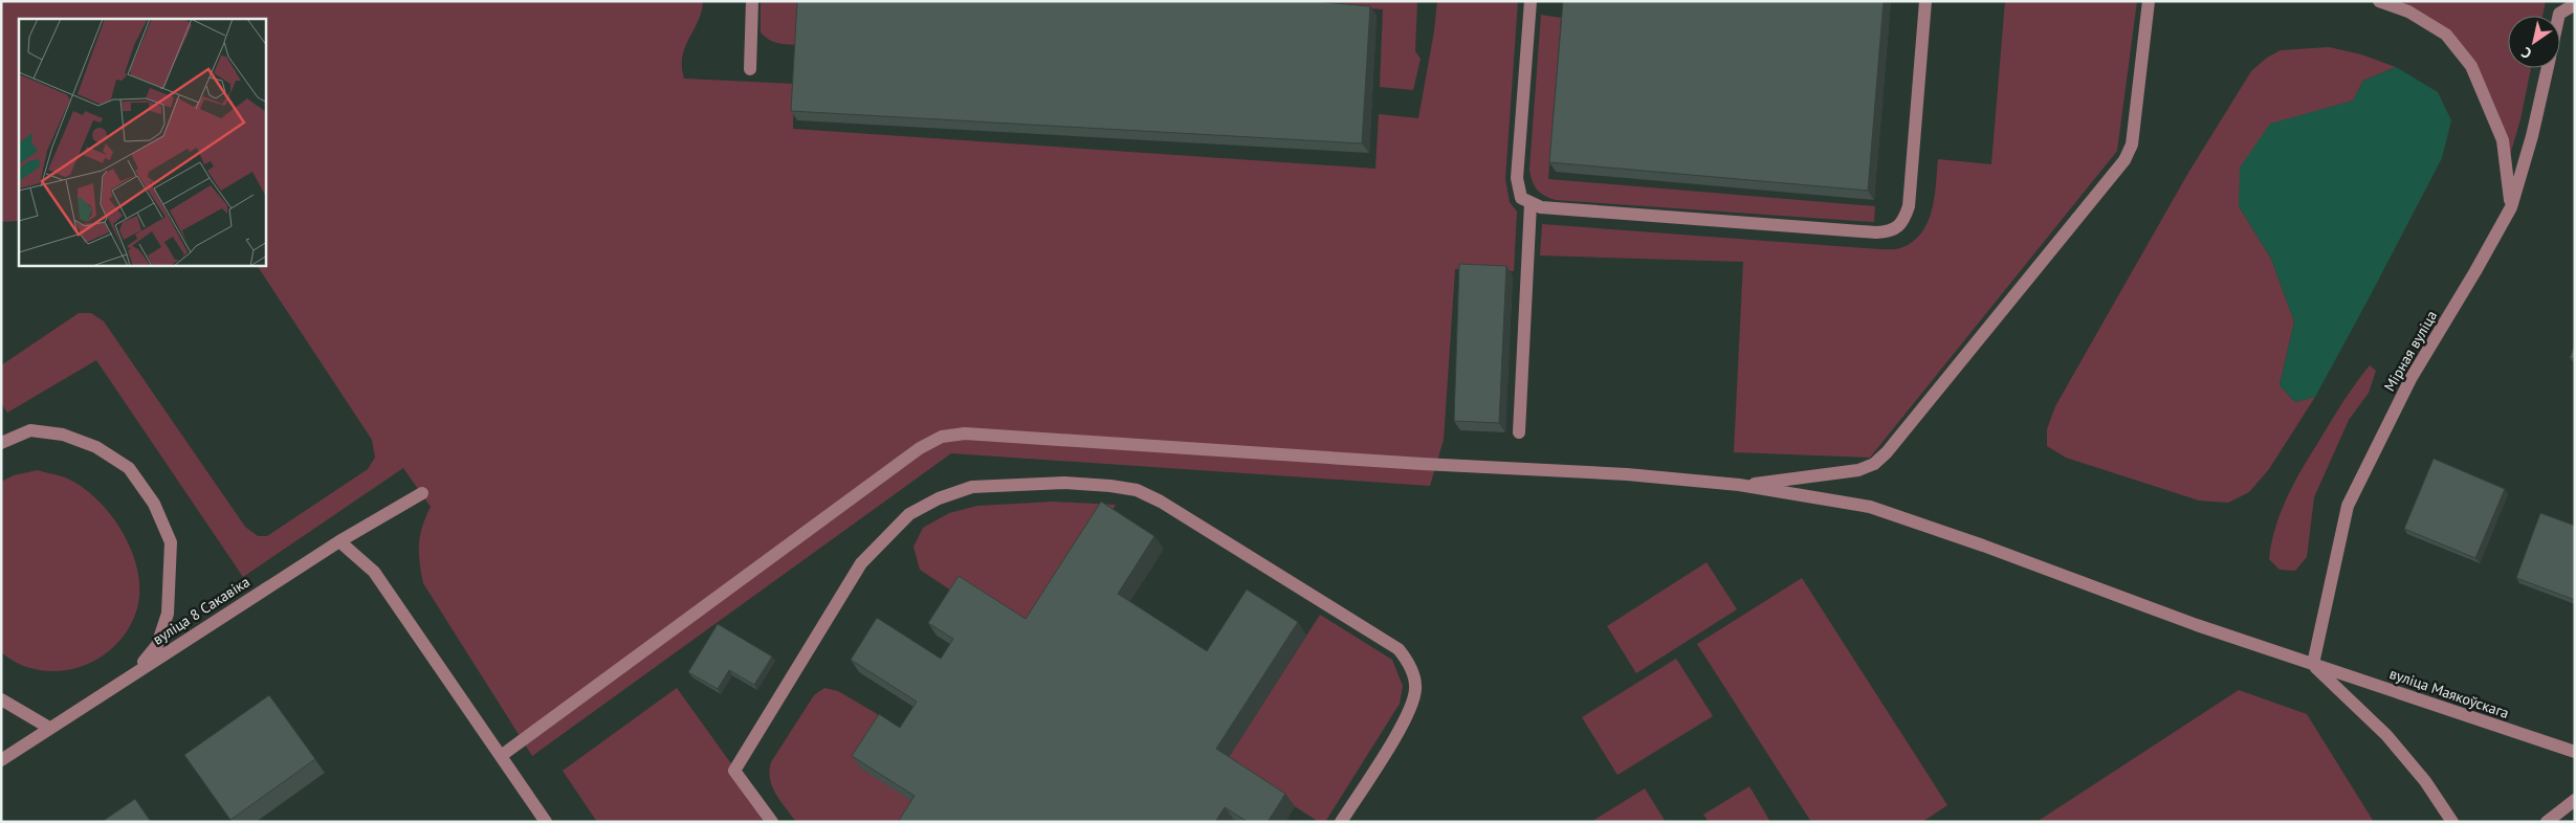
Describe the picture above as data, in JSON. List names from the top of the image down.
{
  "streets": {
    "street": ["Мірная вуліца", "вуліца 8 Сакавіка", "вуліца Маякоўскага"]
  },
  "crossings": [
    ["Мірная вуліца", "вуліца Маякоўскага"]
  ],
  "north": "bottom left"
}
